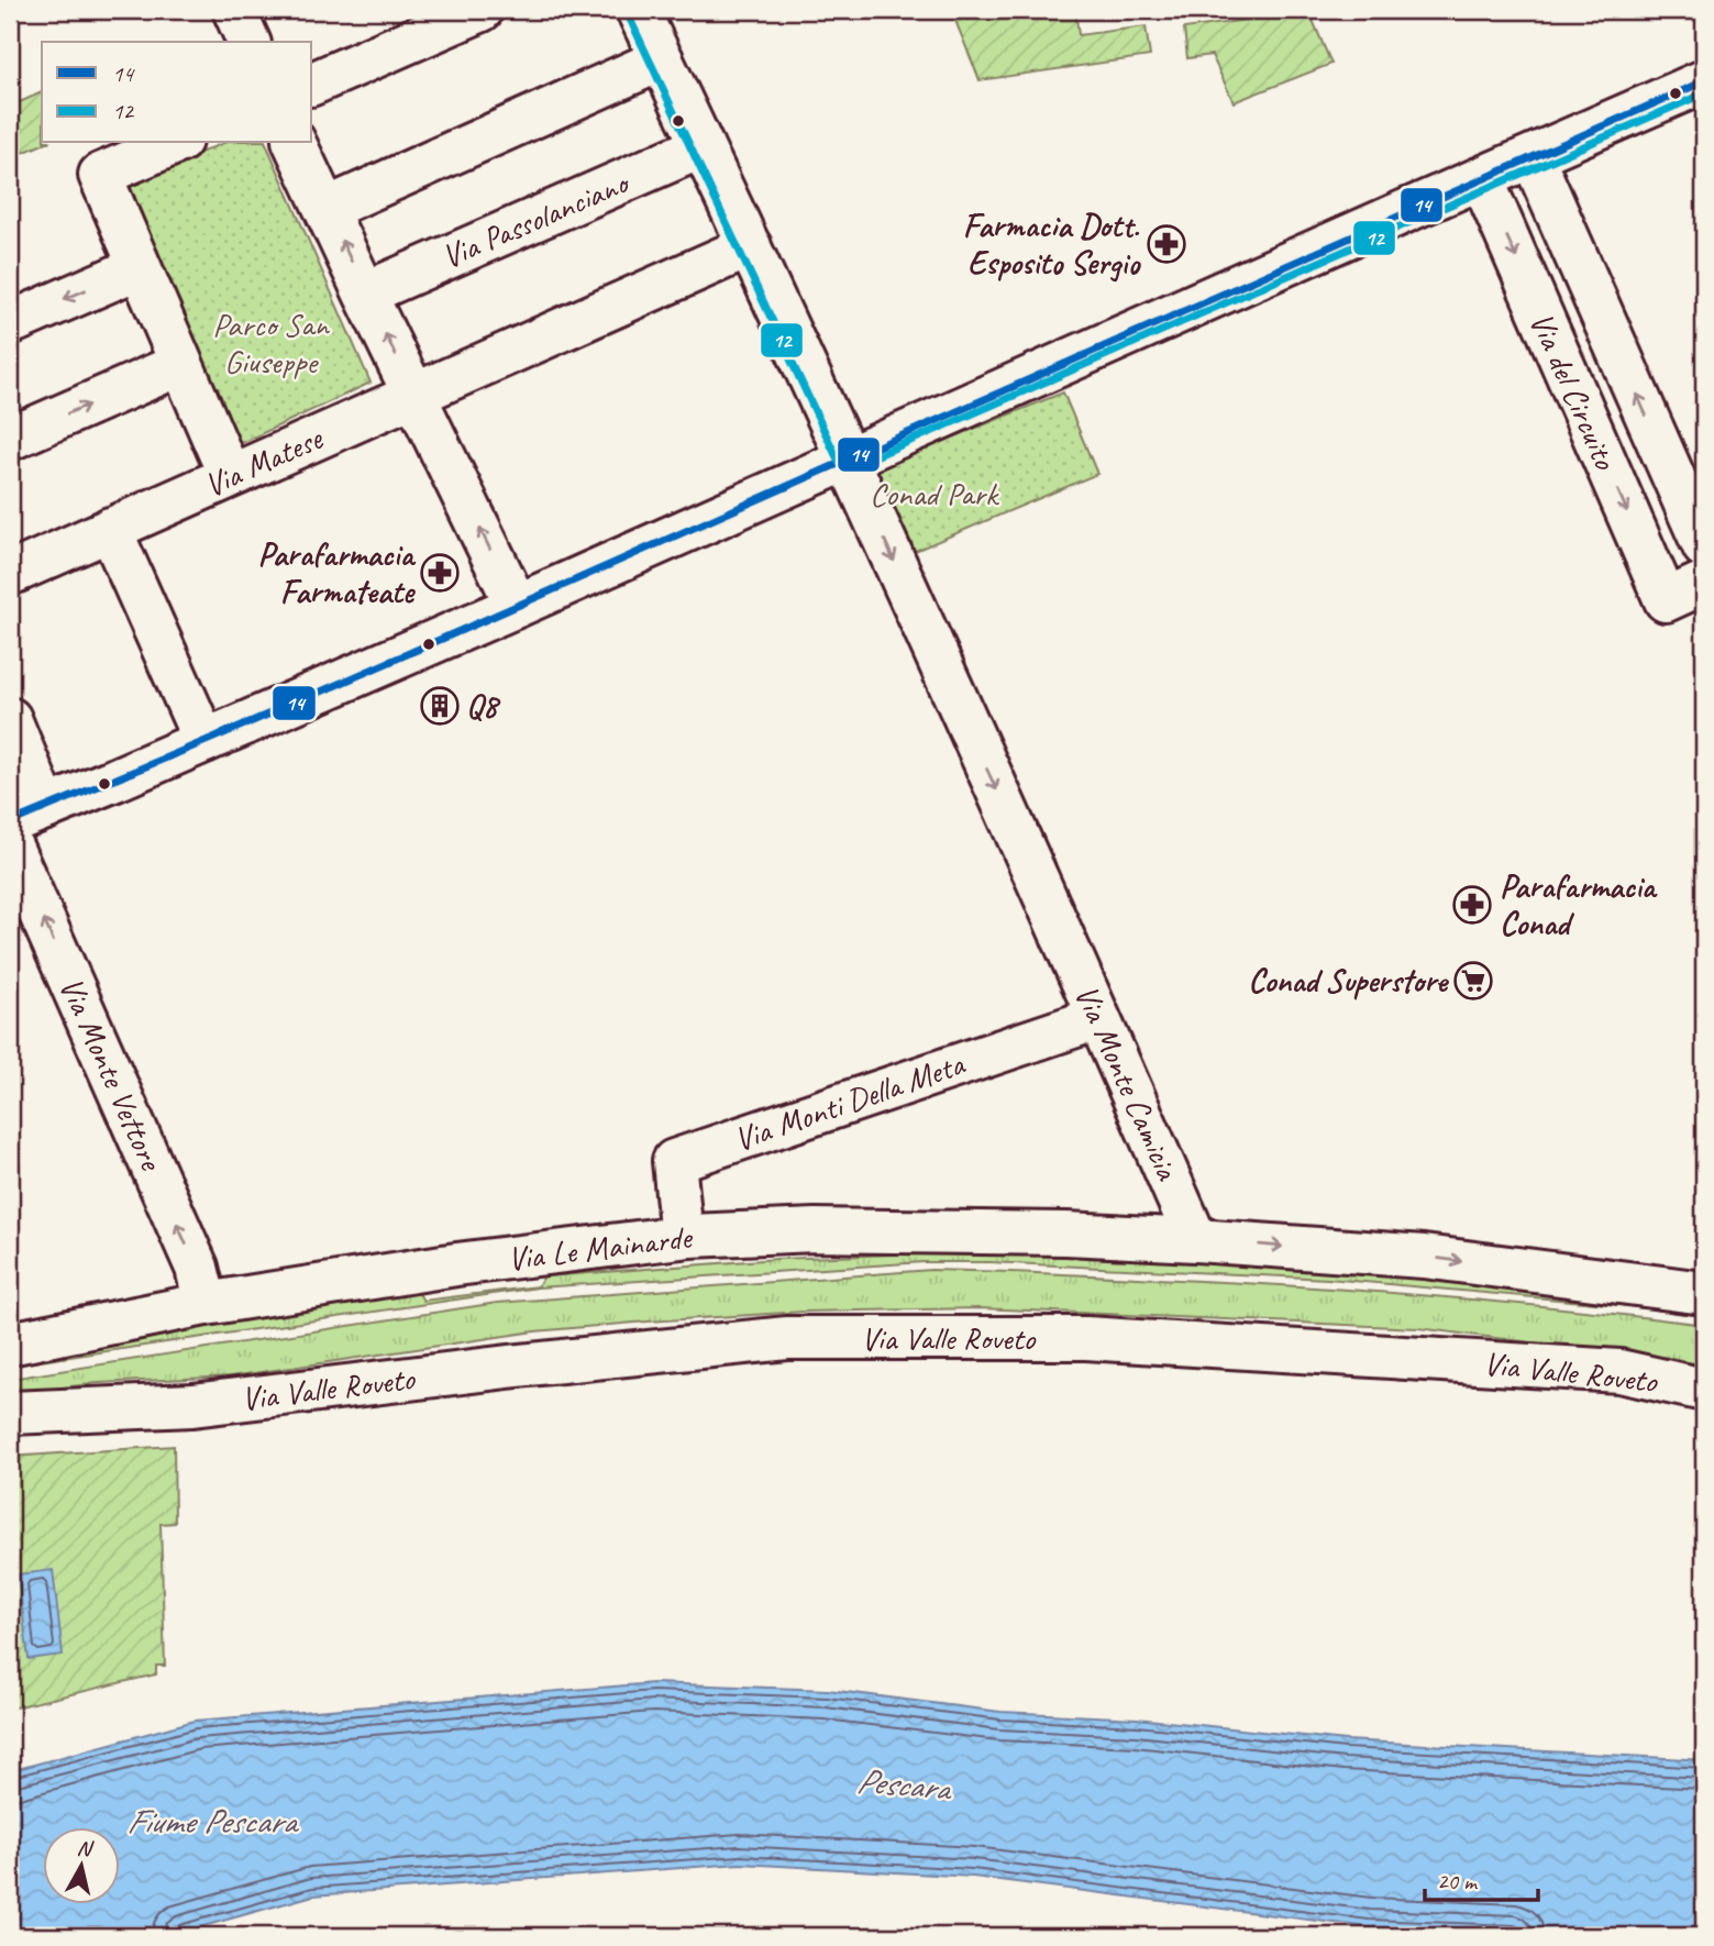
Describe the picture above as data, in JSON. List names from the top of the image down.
{
  "streets": {
    "street": [
      "Via Passolanciano",
      "Via del Circuito",
      "Via Matese",
      "Via Monte Vettore",
      "Via Monte Camicia",
      "Via Monti Della Meta",
      "Via Le Mainarde",
      "Via Valle Roveto"
    ]
  },
  "crossings": [
    ["Via Passolanciano", "Via Monte Camicia"],
    ["Via Monte Vettore", "Via Le Mainarde"],
    ["Via Monte Camicia", "Via Monti Della Meta"],
    ["Via Monte Camicia", "Via Le Mainarde"],
    ["Via Monti Della Meta", "Via Le Mainarde"]
  ],
  "one_way": ["Via Monte Vettore", "Via Monte Camicia"],
  "water": ["Pescara", "Fiume Pescara"],
  "parks": ["Parco San Giuseppe", "Conad Park"],
  "places": {
    "pharmacy": ["Farmacia Dott. Esposito Sergio", "Parafarmacia Farmateate", "Parafarmacia Conad"],
    "building": ["Q8"],
    "supermarket": ["Conad Superstore"]
  },
  "lines": ["transit line 12", "transit line 14"],
  "legend": ["14", "12"],
  "scale_bar": "20 m",
  "north": "top"
}
